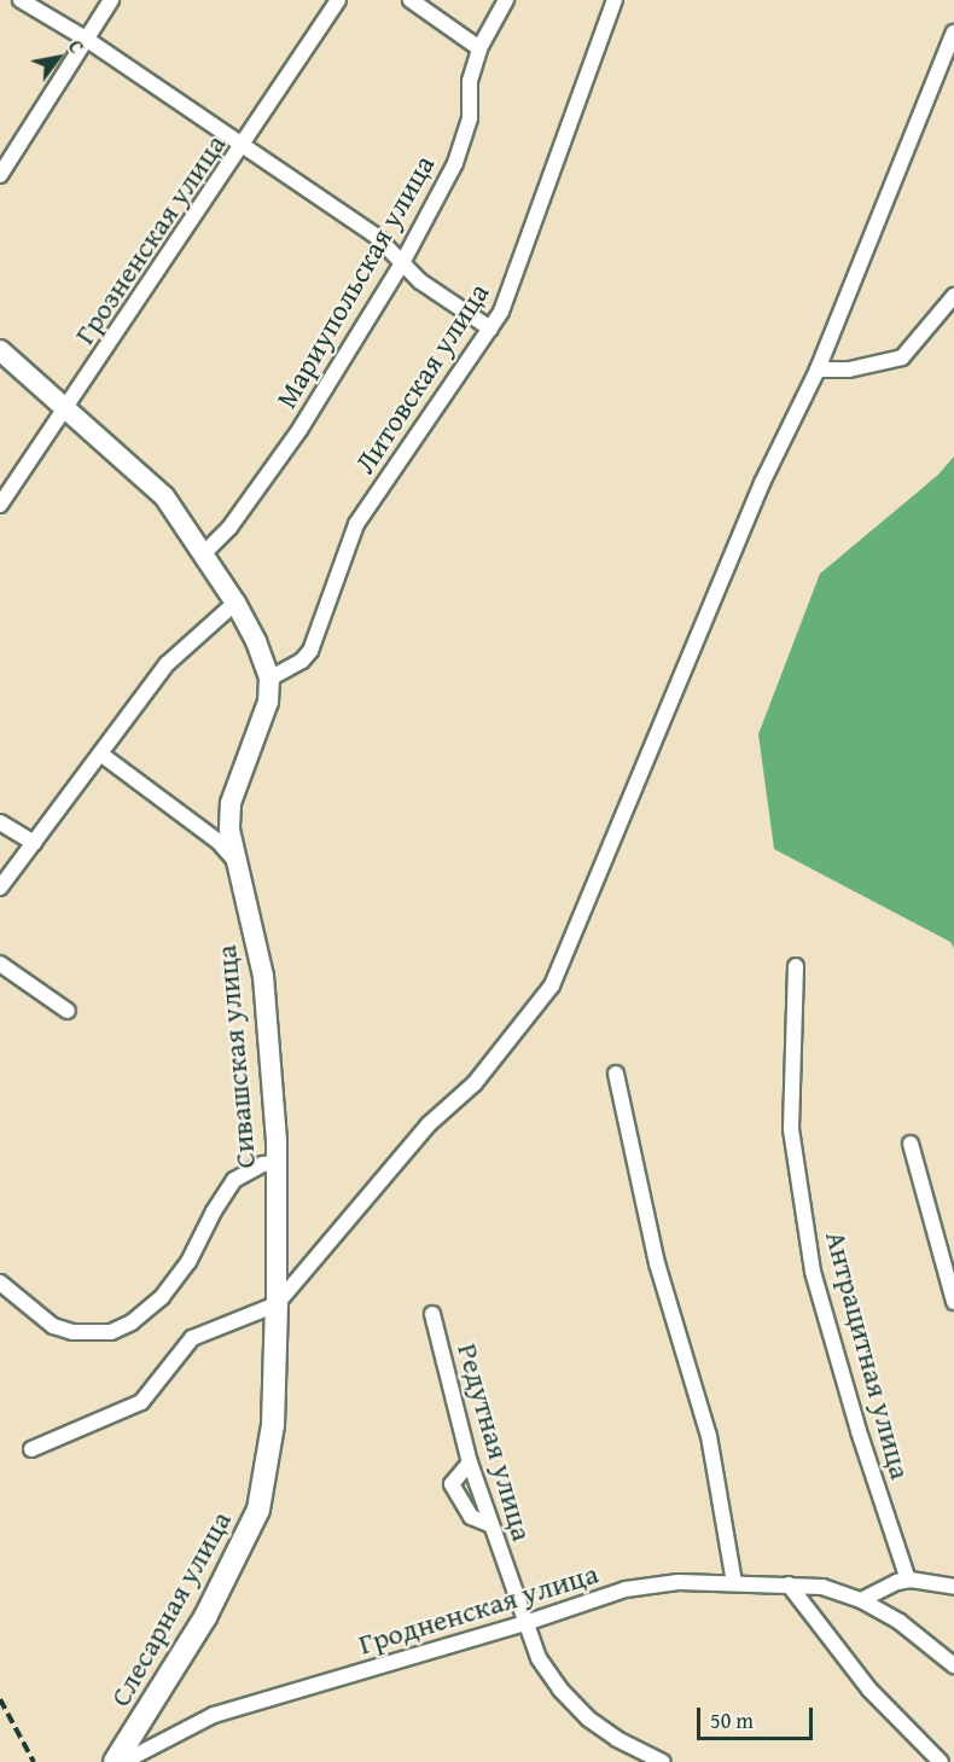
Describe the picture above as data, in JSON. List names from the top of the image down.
{
  "streets": {
    "main road": ["Слесарная улица"],
    "street": [
      "Грозненская улица",
      "Мариупольская улица",
      "Литовская улица",
      "Сивашская улица",
      "Антрацитная улица",
      "Редутная улица",
      "Гродненская улица"
    ]
  },
  "crossings": [
    ["Грозненская улица", "Сивашская улица"],
    ["Мариупольская улица", "Сивашская улица"],
    ["Литовская улица", "Сивашская улица"],
    ["Сивашская улица", "Слесарная улица"],
    ["Редутная улица", "Гродненская улица"]
  ],
  "scale_bar": "50 m",
  "north": "top right"
}
